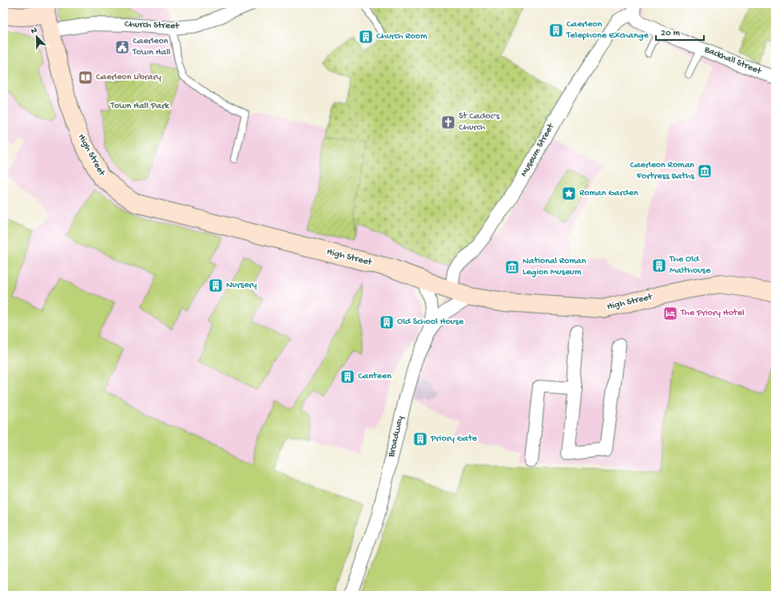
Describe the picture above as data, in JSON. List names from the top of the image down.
{
  "streets": {
    "main road": ["High Street"],
    "street": [
      "Church Street",
      "Backhall Street",
      "Museum Street",
      "Broadway"
    ]
  },
  "crossings": [
    ["Church Street", "High Street"],
    ["Backhall Street", "Museum Street"],
    ["Museum Street", "High Street"],
    ["Museum Street", "Broadway"],
    ["High Street", "Broadway"]
  ],
  "parks": ["Town Hall Park"],
  "places": {
    "building": [
      "Caerleon Telephone Exchange",
      "Church Room",
      "The Old Malthouse",
      "Nursery",
      "Old School House",
      "Canteen",
      "Priory Gate"
    ],
    "public building": ["Caerleon Town Hall"],
    "library": ["Caerleon Library"],
    "church": ["St Cadoc's Church"],
    "museum": ["Caerleon Roman Fortress Baths", "National Roman Legion Museum"],
    "place": ["Roman Garden"],
    "hotel": ["The Priory Hotel"]
  },
  "scale_bar": "20 m",
  "north": "top left"
}
